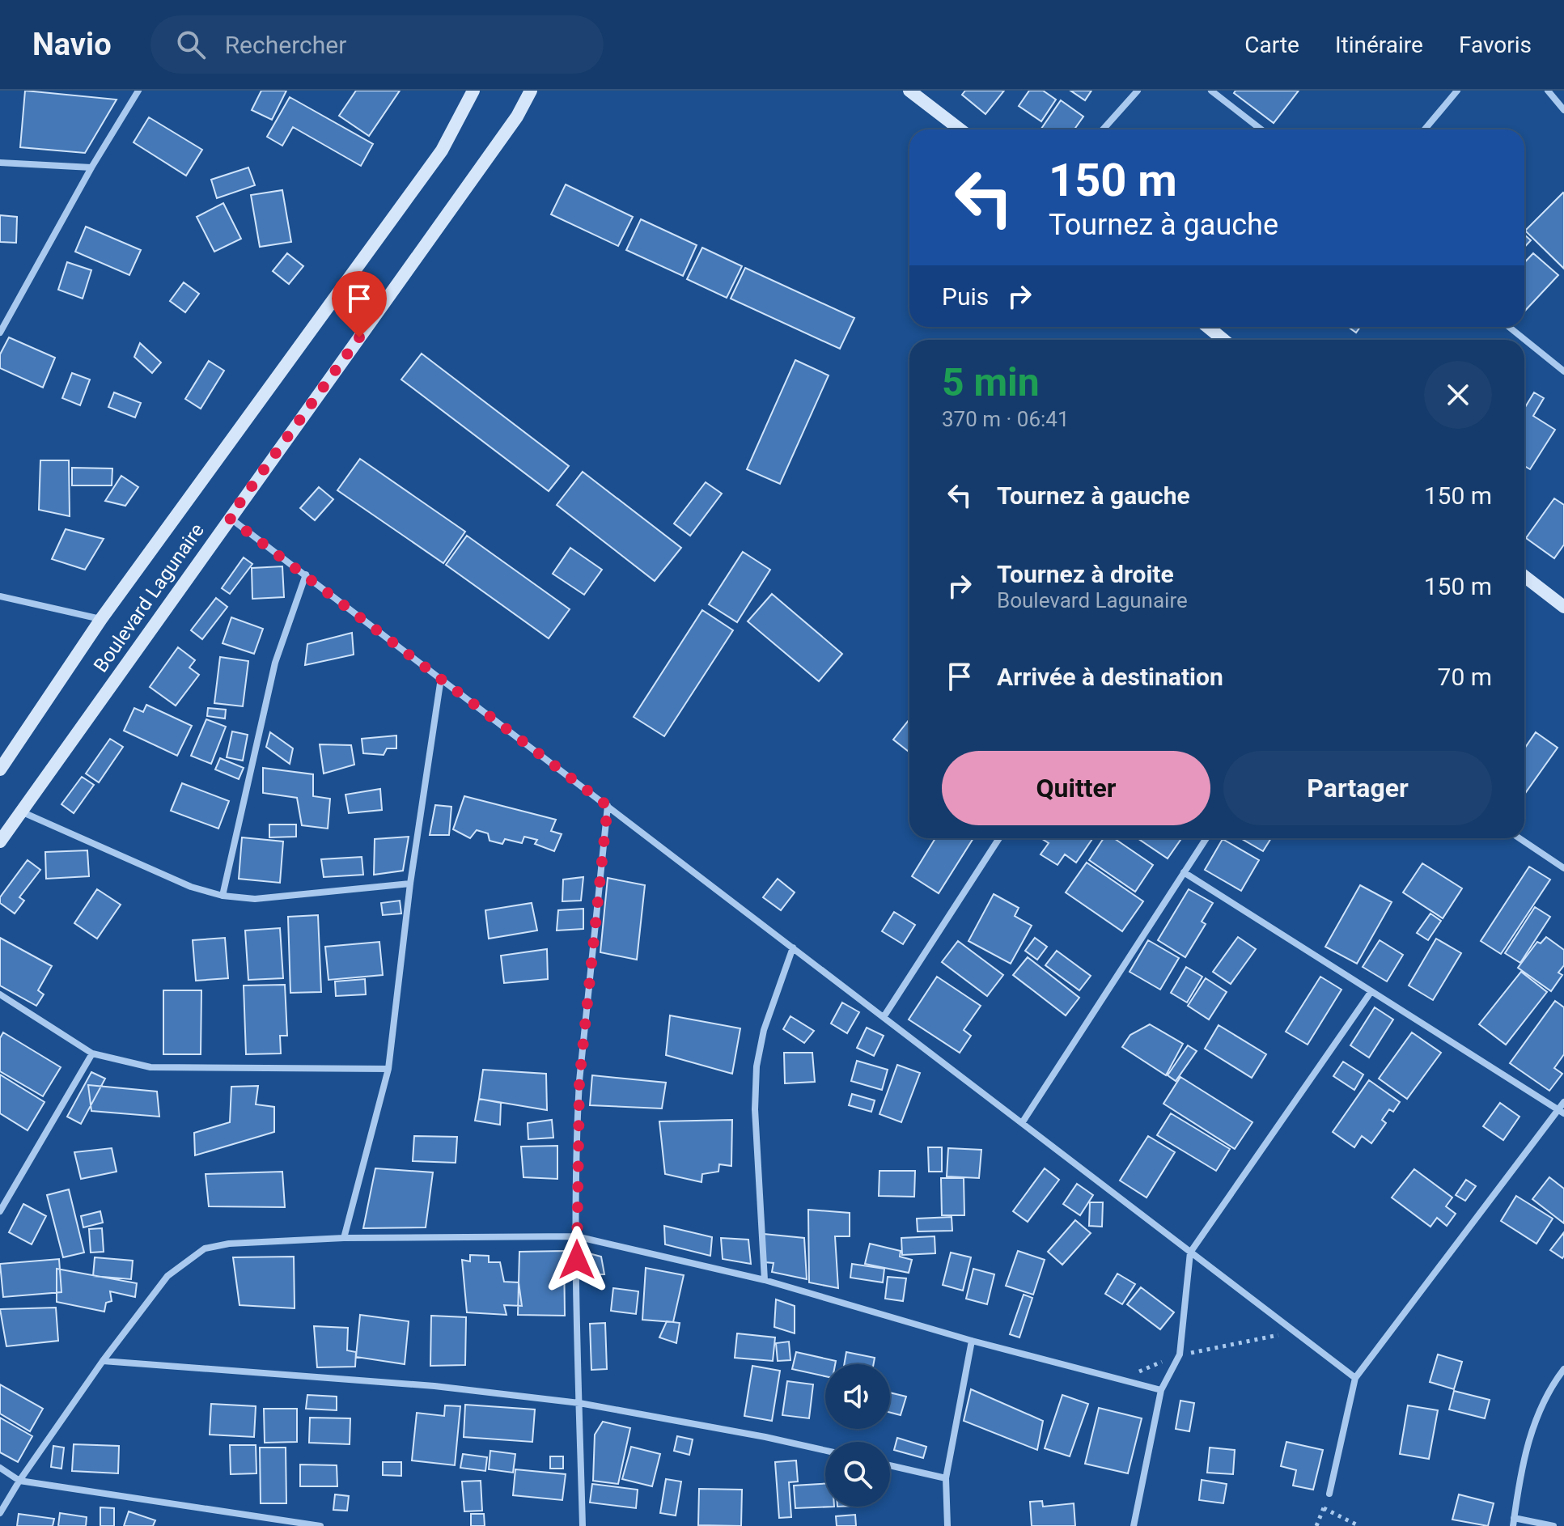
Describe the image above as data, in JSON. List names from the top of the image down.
{
  "streets": {
    "main road": ["Boulevard Lagunaire"]
  },
  "page": {
    "header": "Navio",
    "search": "Rechercher",
    "nav": ["Carte", "Itinéraire", "Favoris"],
    "turn": ["150 m", "Tournez à gauche"],
    "then": "Puis",
    "heading": ["5 min", "370 m · 06:41"],
    "list": [
      {
        "name": "Tournez à gauche",
        "value": "150 m"
      },
      {
        "name": "Tournez à droite",
        "note": "Boulevard Lagunaire",
        "value": "150 m"
      },
      {
        "name": "Arrivée à destination",
        "value": "70 m"
      }
    ],
    "buttons": ["Quitter", "Partager"]
  }
}
